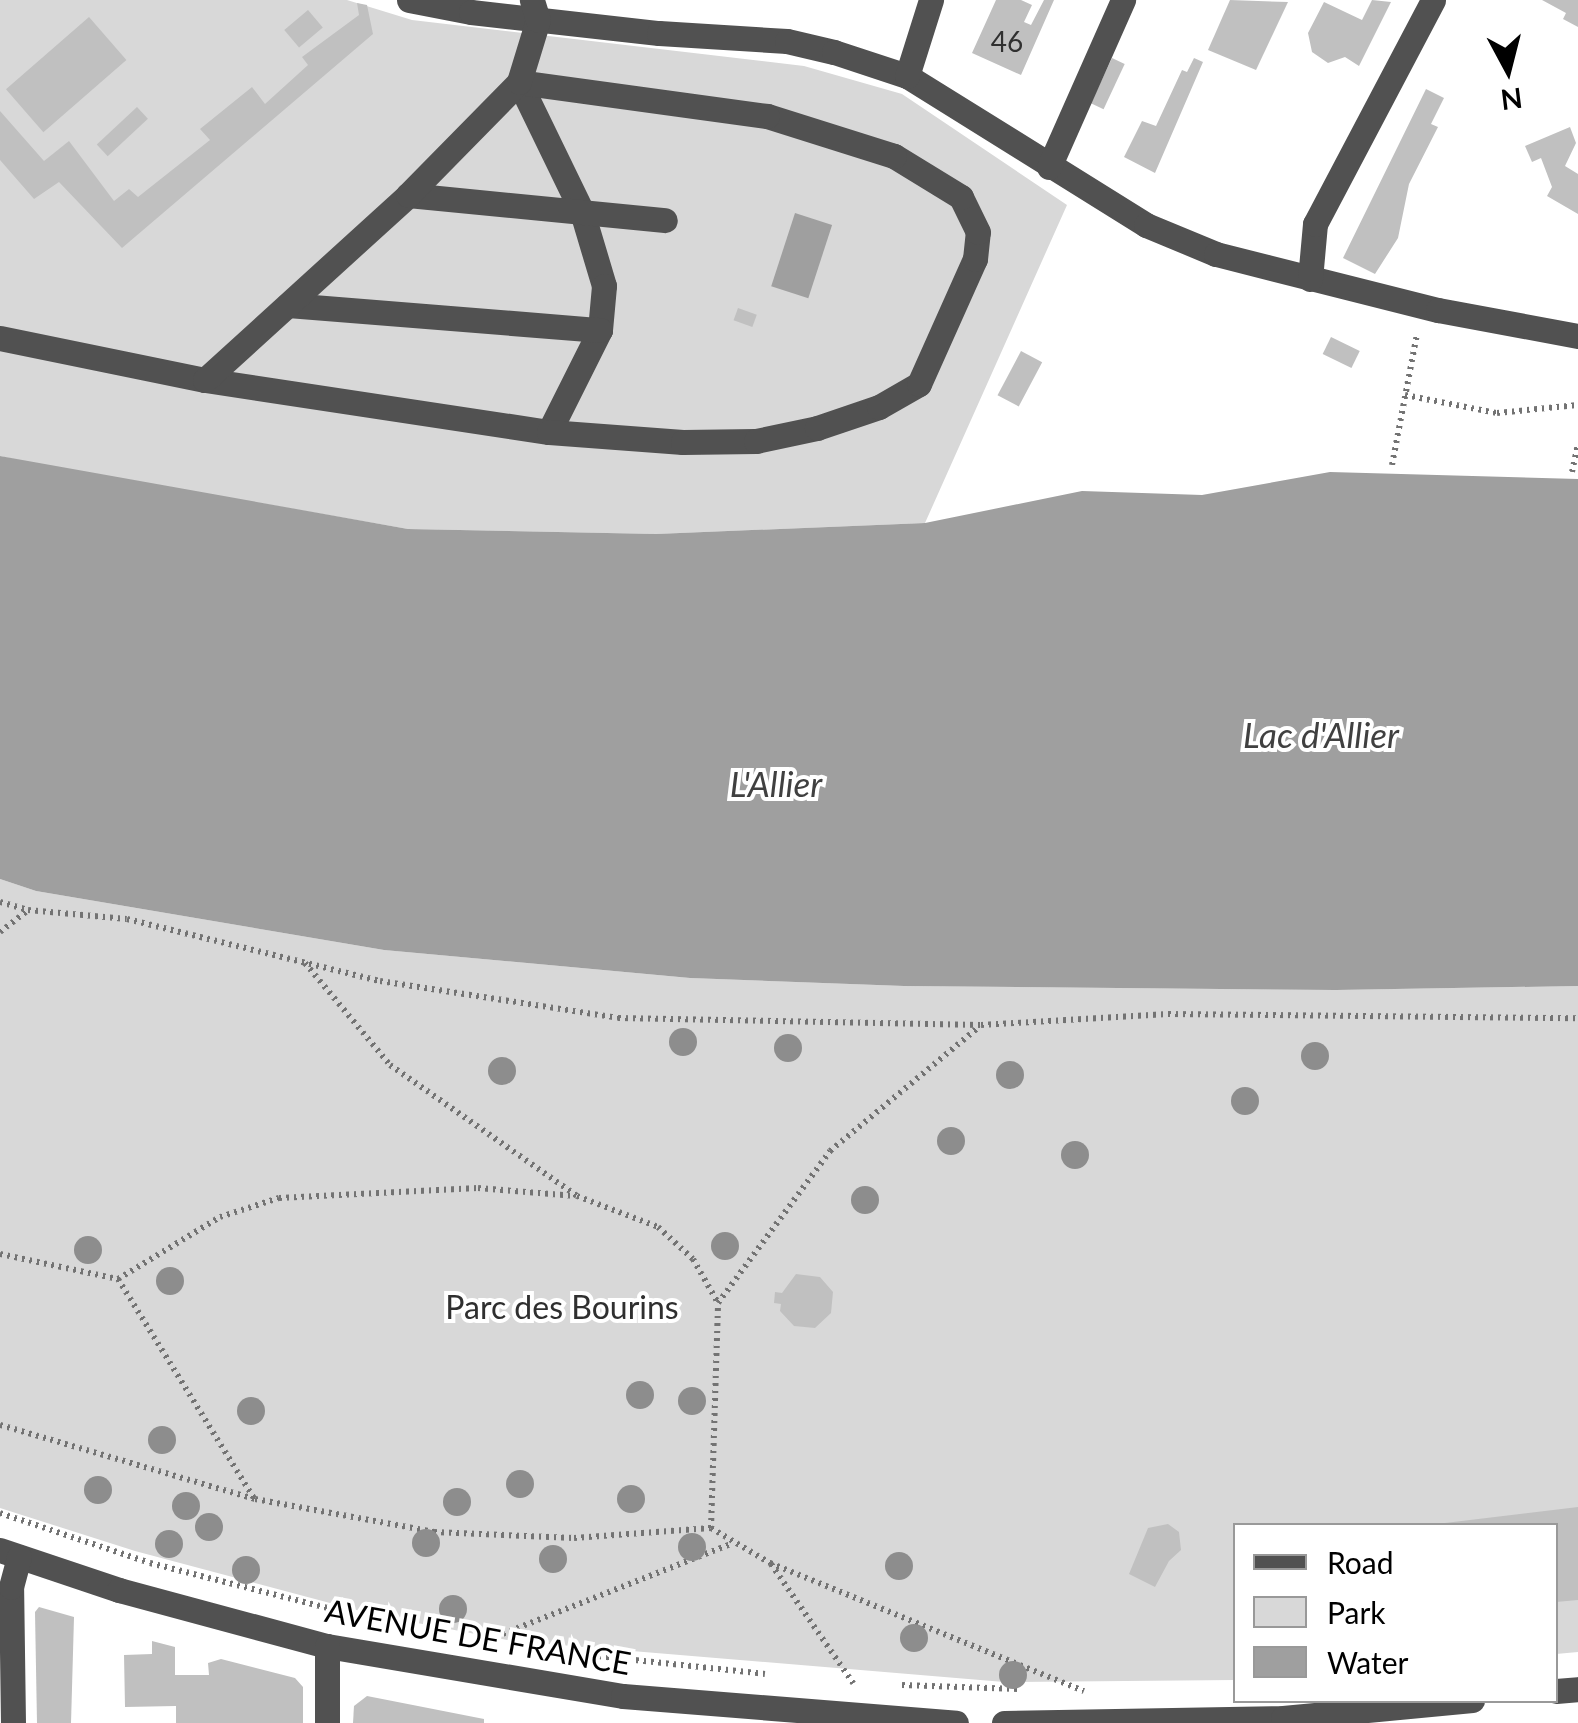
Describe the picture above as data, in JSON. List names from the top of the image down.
{
  "streets": {
    "street": ["AVENUE DE FRANCE"]
  },
  "water": ["Lac d'Allier", "L'Allier"],
  "parks": ["Parc des Bourins"],
  "house_numbers": ["46"],
  "legend": ["Road", "Park", "Water"],
  "north": "bottom"
}
